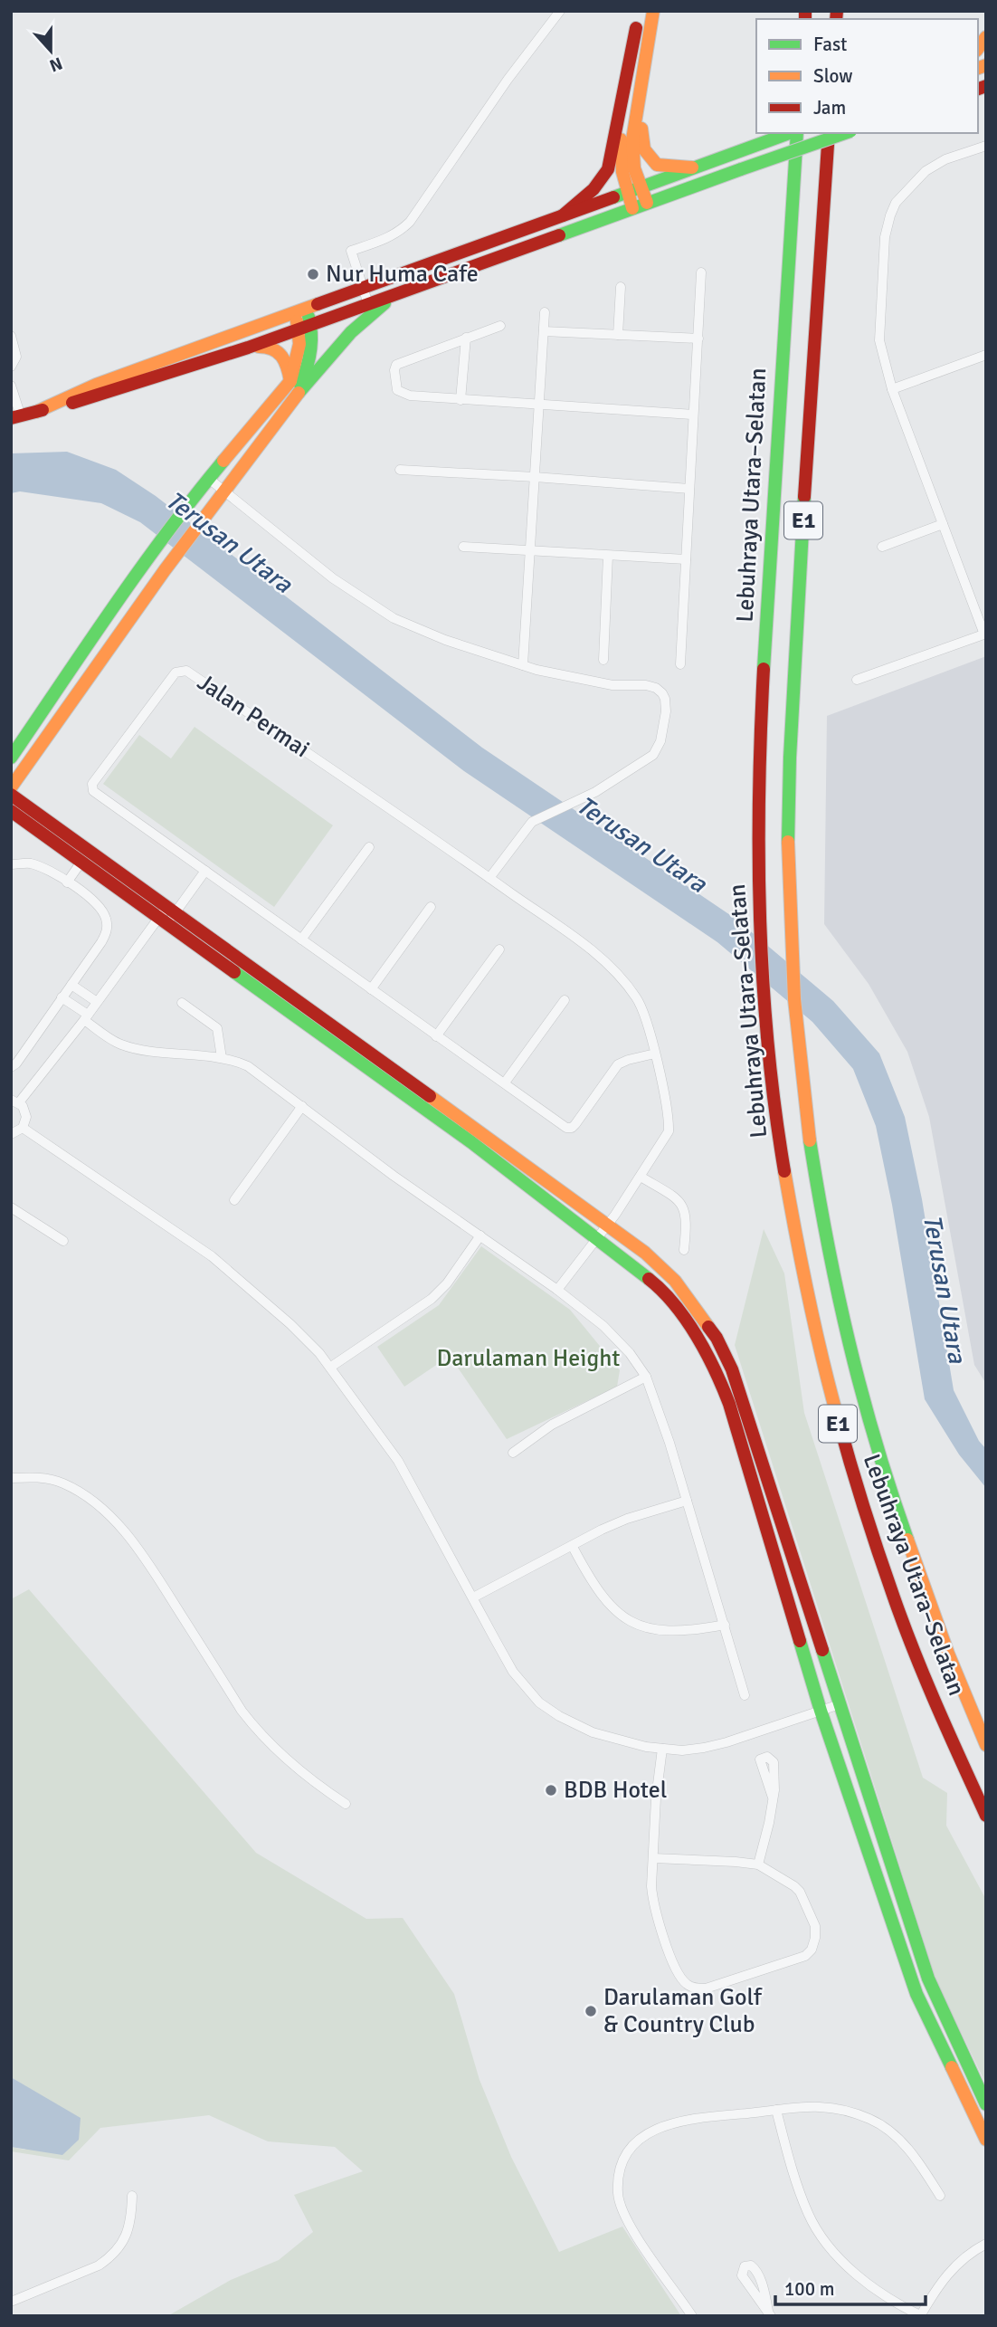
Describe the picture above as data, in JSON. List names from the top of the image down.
{
  "streets": {
    "main road": ["Lebuhraya Utara–Selatan", "E1"],
    "street": ["Jalan Permai"]
  },
  "water": ["Terusan Utara"],
  "parks": ["Darulaman Height"],
  "places": ["Nur Huma Cafe", "BDB Hotel", "Darulaman Golf & Country Club"],
  "legend": ["Fast", "Slow", "Jam"],
  "scale_bar": "100 m",
  "north": "bottom"
}
